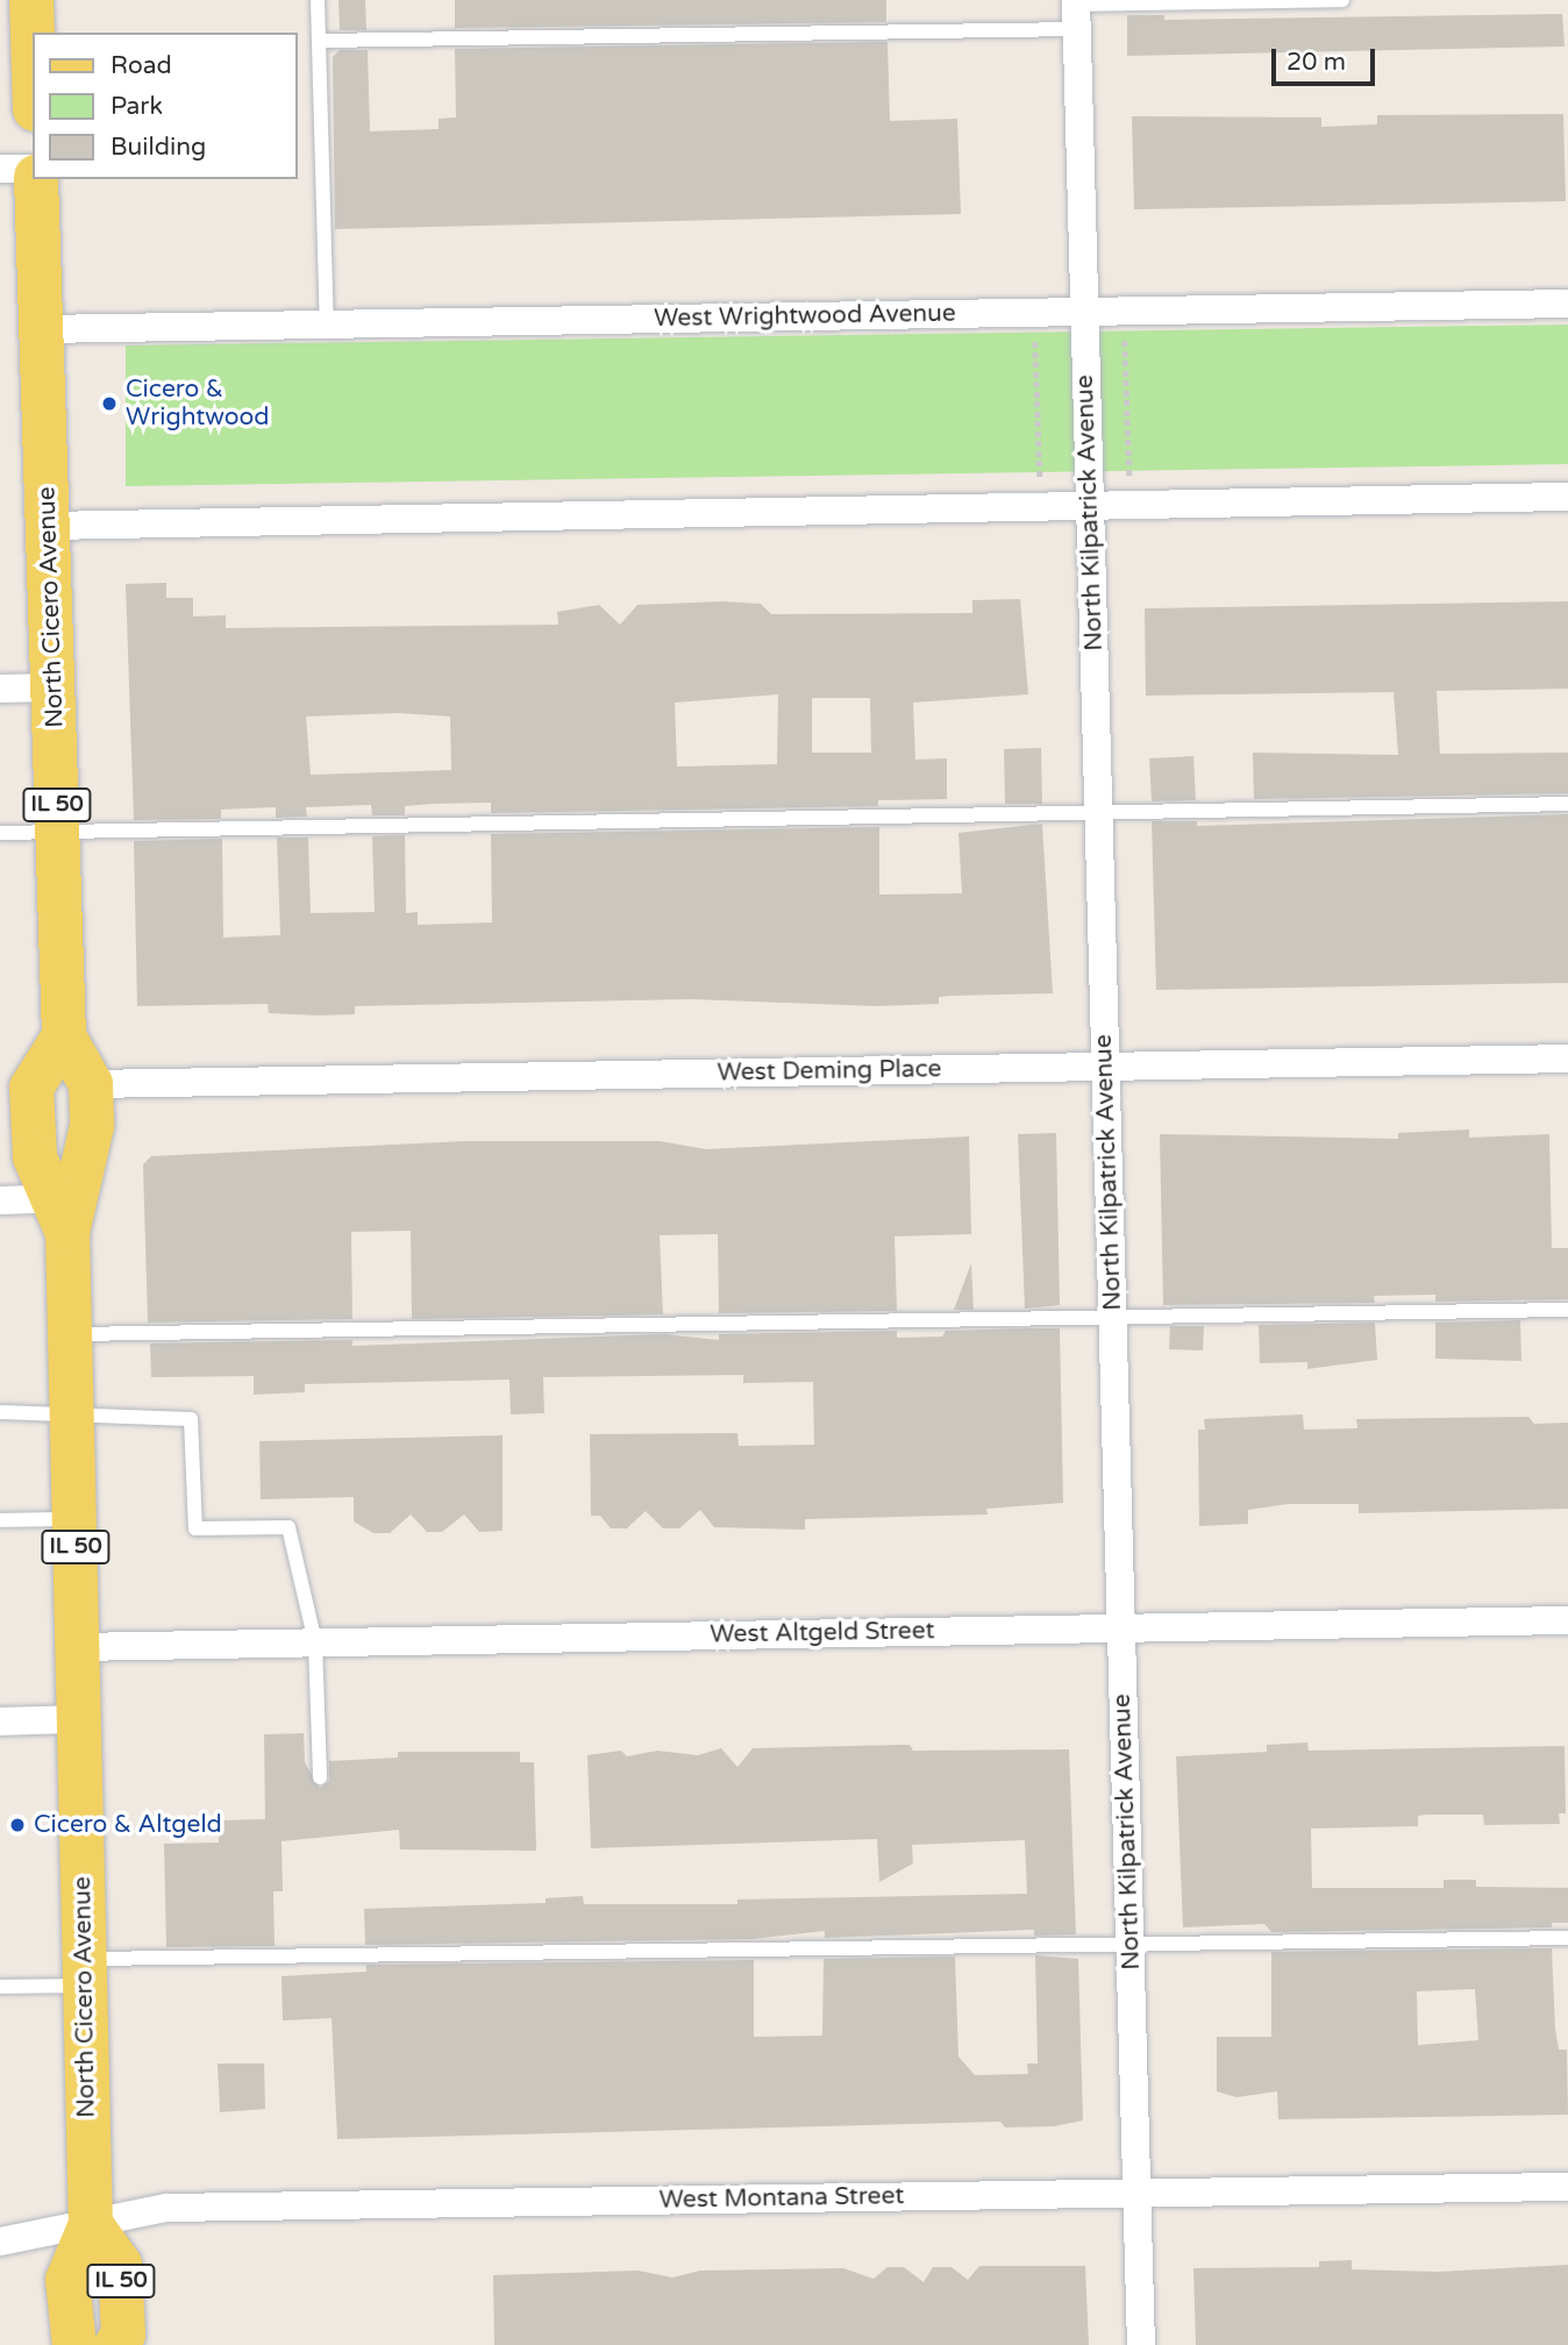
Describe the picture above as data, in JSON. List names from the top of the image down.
{
  "streets": {
    "main road": ["North Cicero Avenue", "IL 50"],
    "street": [
      "West Wrightwood Avenue",
      "North Kilpatrick Avenue",
      "West Deming Place",
      "West Altgeld Street",
      "West Montana Street"
    ]
  },
  "crossings": [
    ["West Wrightwood Avenue", "North Kilpatrick Avenue"],
    ["West Wrightwood Avenue", "North Cicero Avenue"],
    ["North Kilpatrick Avenue", "West Deming Place"],
    ["North Kilpatrick Avenue", "West Altgeld Street"],
    ["North Kilpatrick Avenue", "West Montana Street"],
    ["North Cicero Avenue", "IL 50"],
    ["North Cicero Avenue", "West Deming Place"],
    ["North Cicero Avenue", "West Altgeld Street"],
    ["North Cicero Avenue", "West Montana Street"],
    ["IL 50", "West Montana Street"]
  ],
  "places": ["Cicero & Wrightwood", "Cicero & Altgeld"],
  "legend": ["Road", "Park", "Building"],
  "scale_bar": "20 m"
}
